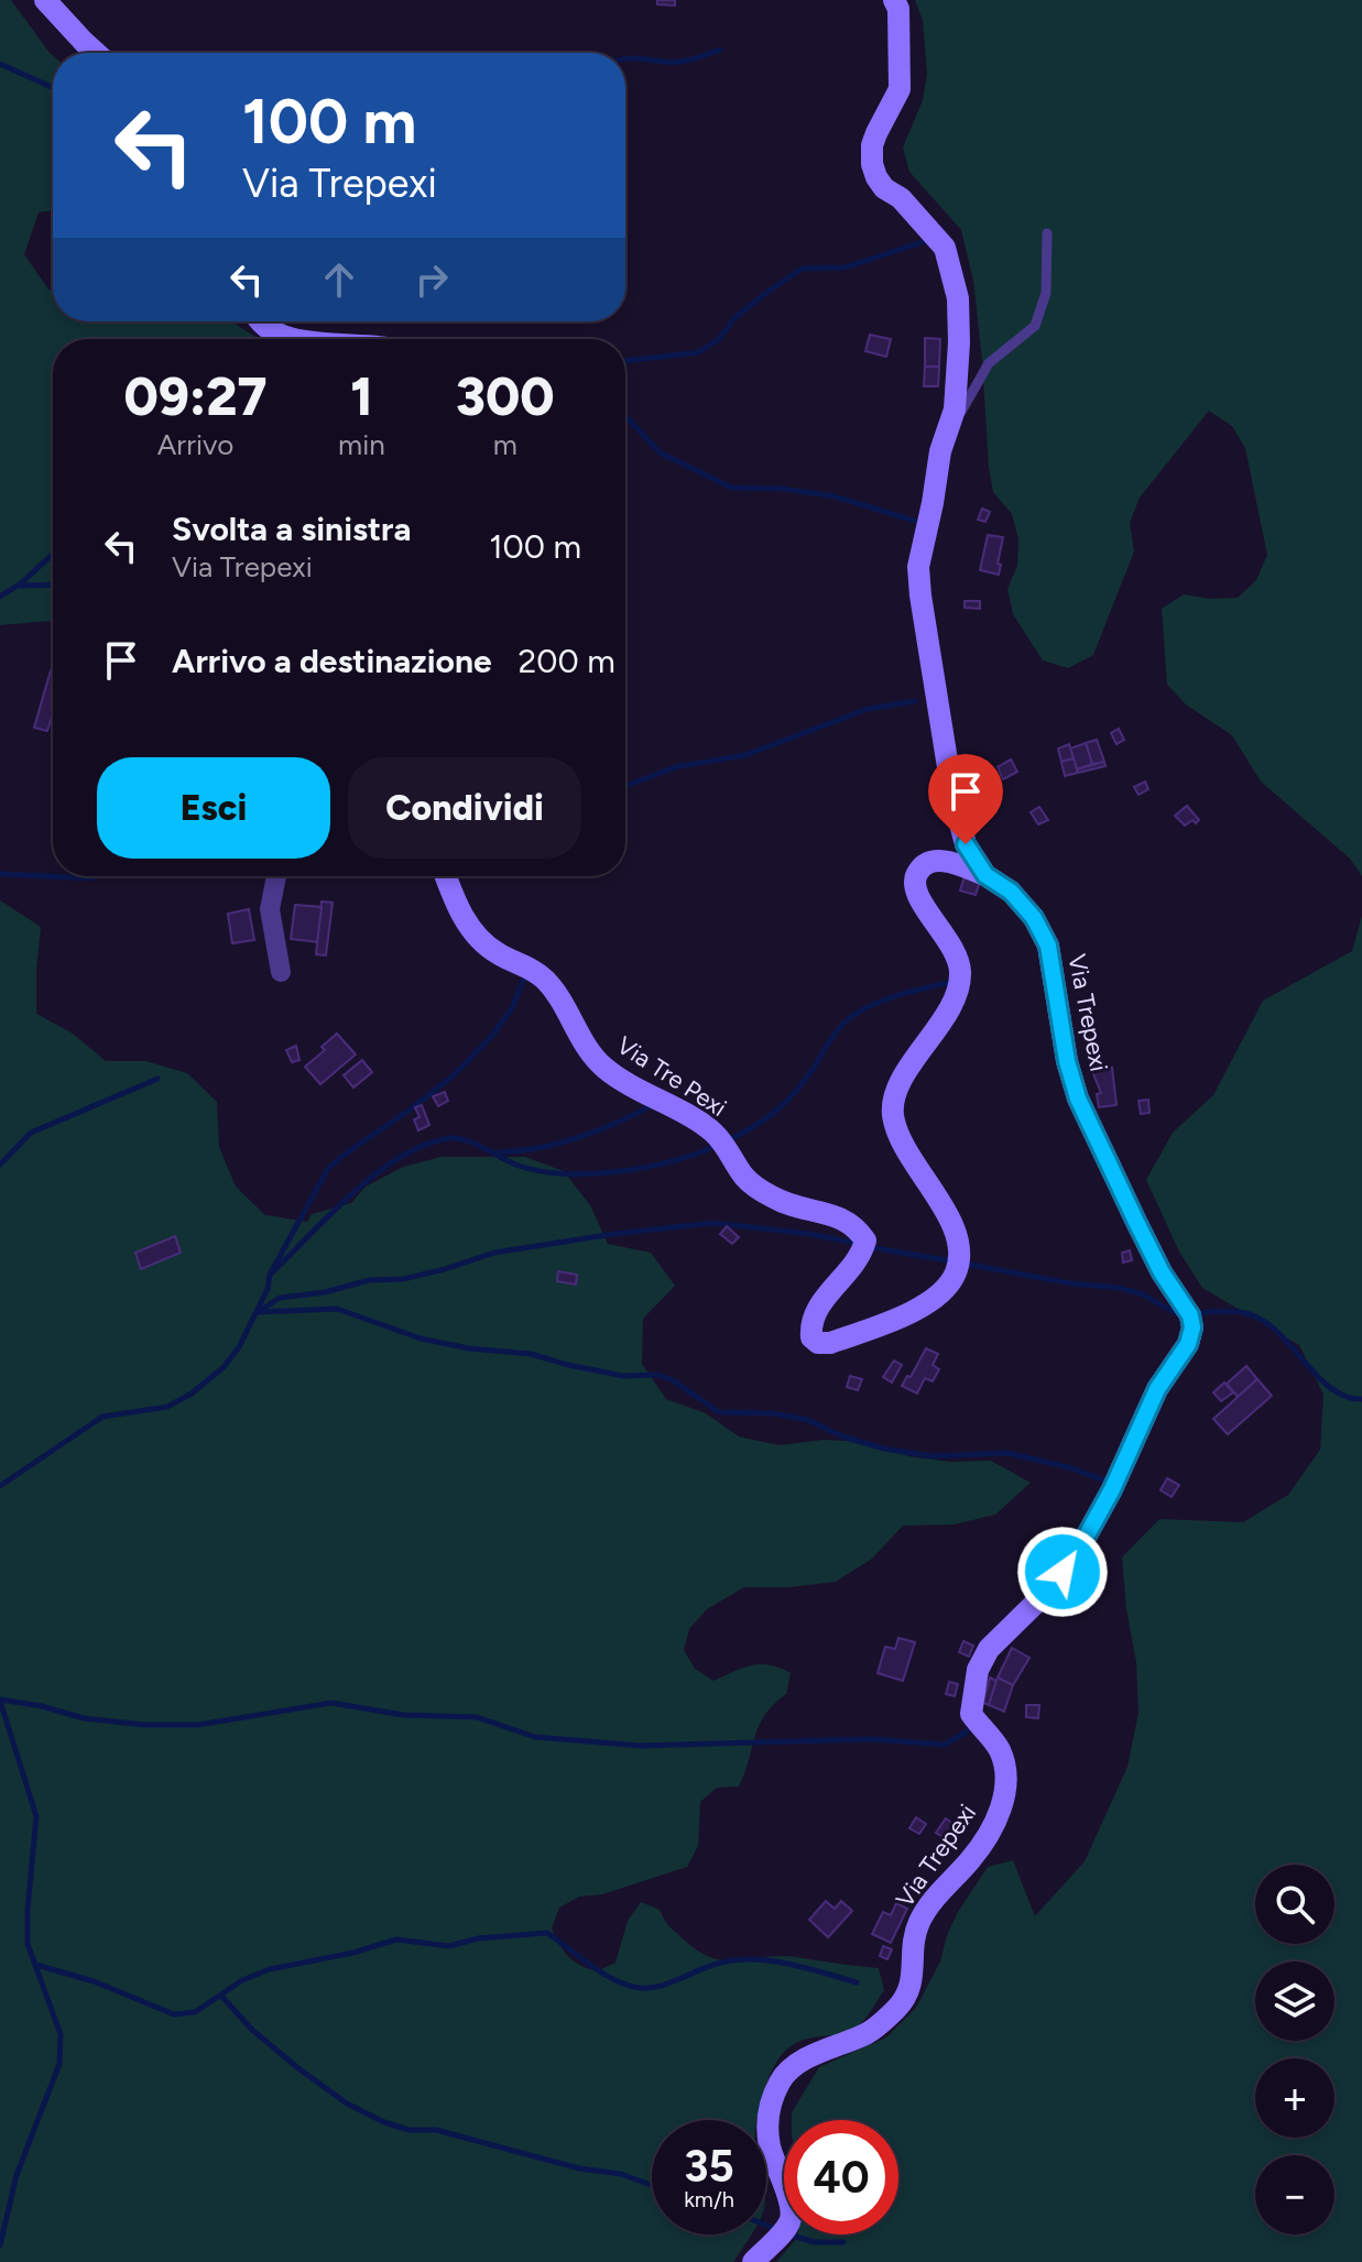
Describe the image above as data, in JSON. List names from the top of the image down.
{
  "streets": {
    "street": ["Via Trepexi", "Via Tre Pexi"]
  },
  "crossings": [
    ["Via Trepexi", "Via Tre Pexi"]
  ],
  "page": {
    "turn": ["100 m", "Via Trepexi"],
    "eta": [
      "09:27",
      "Arrivo",
      "1",
      "min",
      "300",
      "m"
    ],
    "list": [
      {
        "name": "Svolta a sinistra",
        "note": "Via Trepexi",
        "value": "100 m"
      },
      {
        "name": "Arrivo a destinazione",
        "value": "200 m"
      }
    ],
    "buttons": ["Esci", "Condividi"],
    "map_buttons": ["+", "−"],
    "speed": "35 km/h",
    "limit": "40"
  }
}
